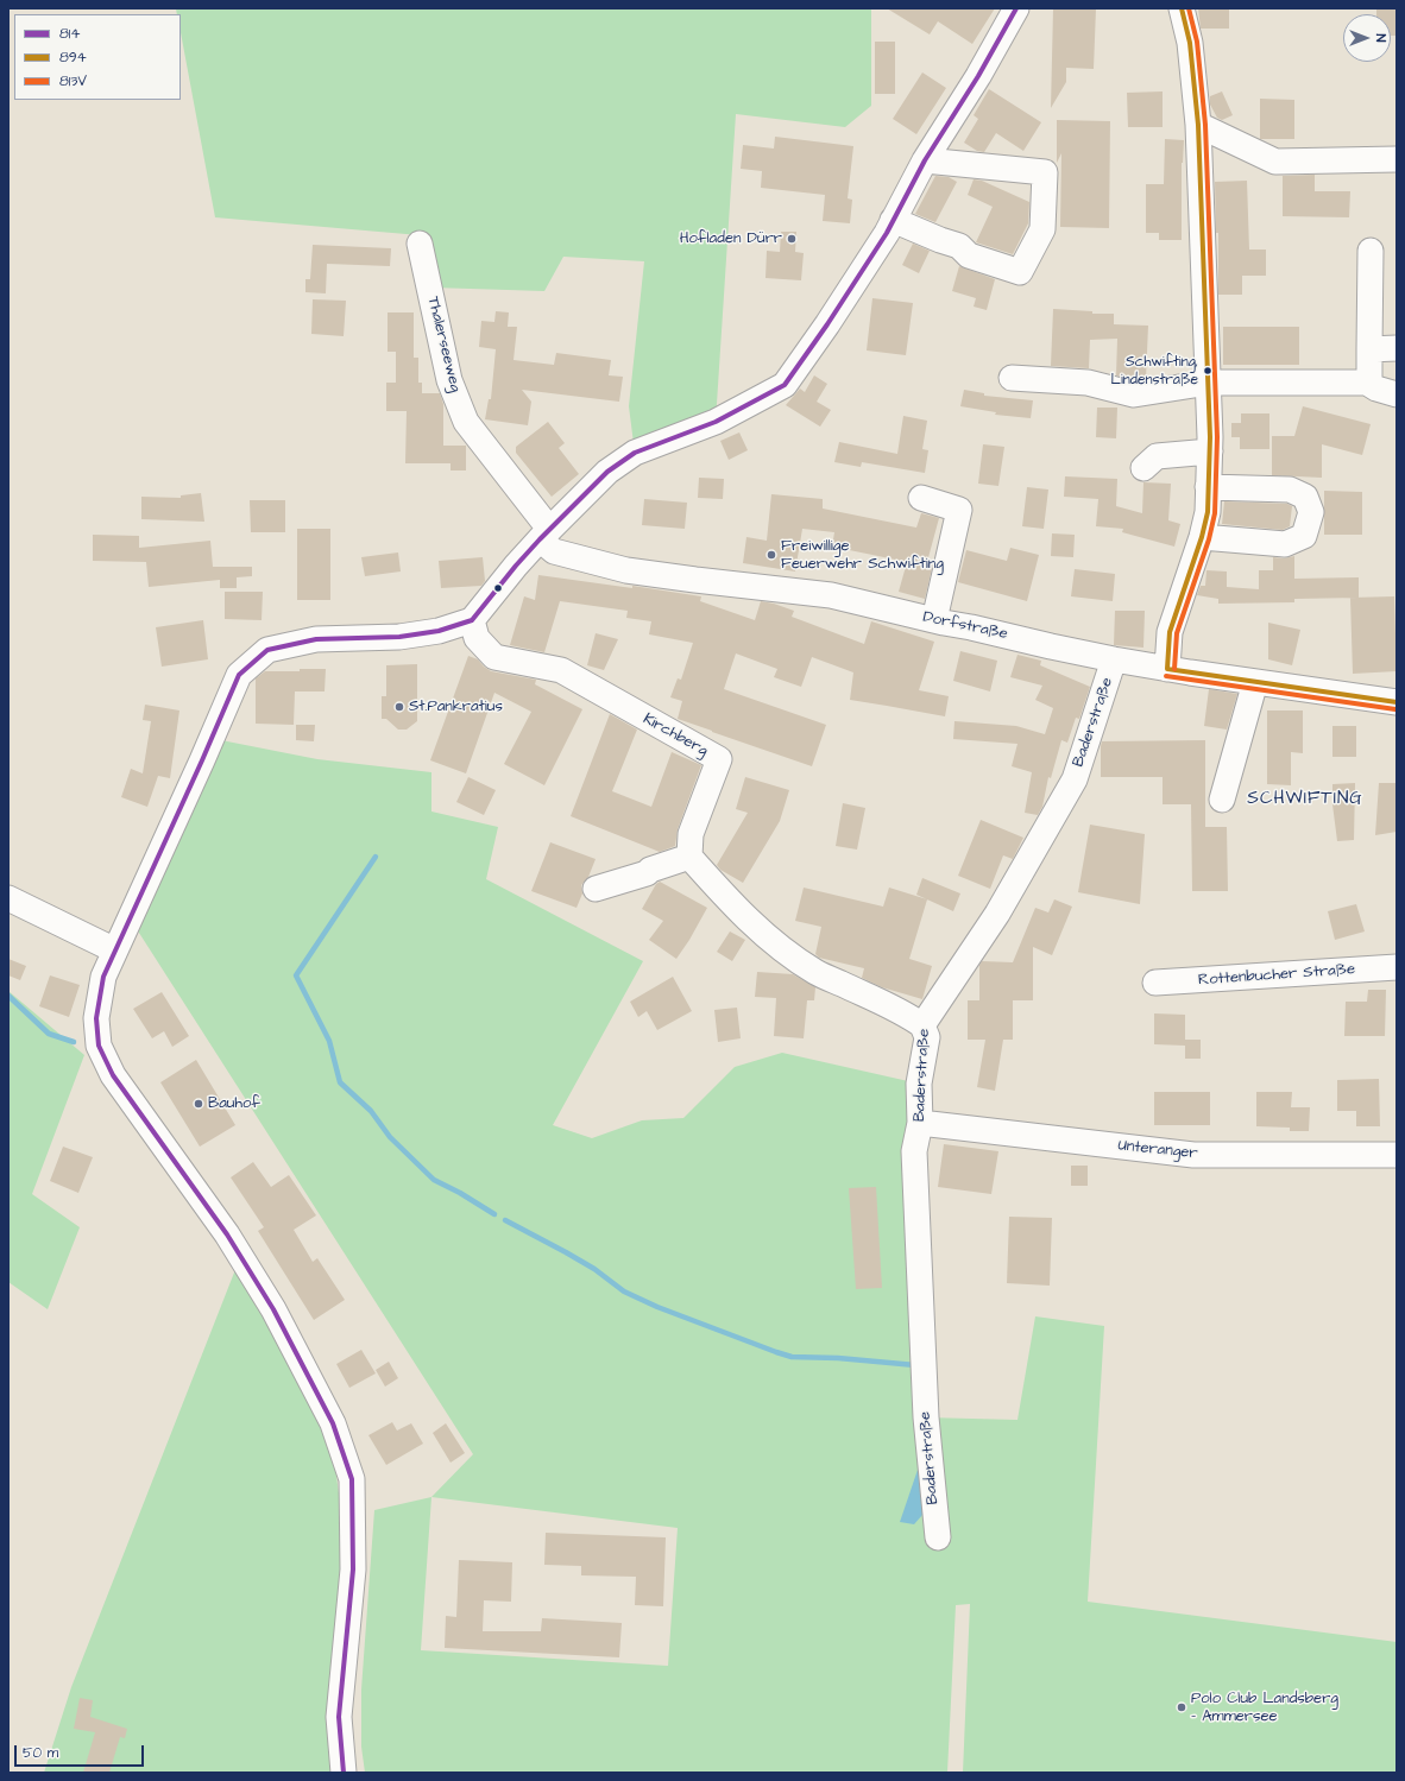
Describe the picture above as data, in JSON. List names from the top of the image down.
{
  "streets": {
    "street": [
      "Thalerseeweg",
      "Dorfstraße",
      "Baderstraße",
      "Kirchberg",
      "Rottenbucher Straße",
      "Unteranger"
    ]
  },
  "crossings": [
    ["Thalerseeweg", "Dorfstraße"],
    ["Dorfstraße", "Baderstraße"],
    ["Baderstraße", "Unteranger"]
  ],
  "districts": ["SCHWIFTING"],
  "places": [
    "Hofladen Dürr",
    "Schwifting, Lindenstraße",
    "Freiwillige Feuerwehr Schwifting",
    "St.Pankratius",
    "Bauhof",
    "Polo Club Landsberg - Ammersee"
  ],
  "lines": ["transit line 814", "transit line 894", "transit line 813V"],
  "legend": ["814", "894", "813V"],
  "scale_bar": "50 m",
  "north": "right"
}
